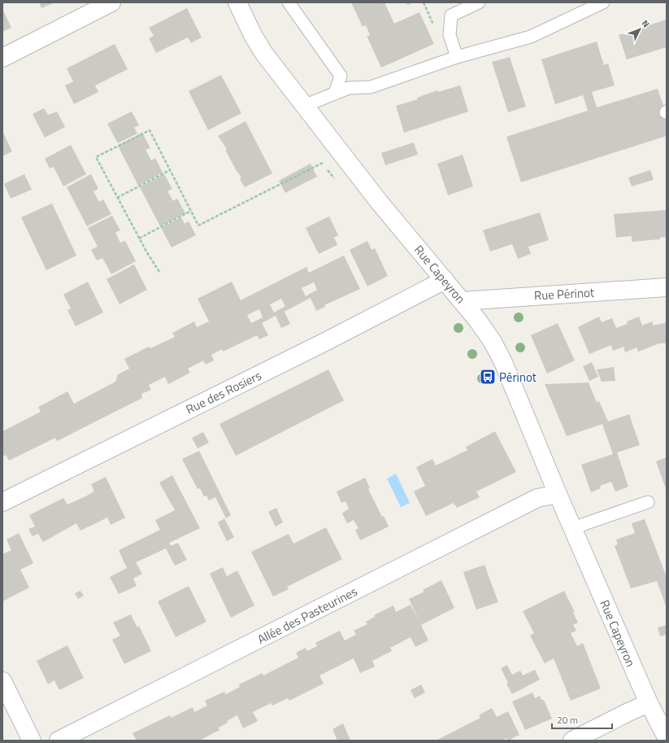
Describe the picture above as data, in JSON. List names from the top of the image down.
{
  "streets": {
    "street": [
      "Rue Capeyron",
      "Rue Périnot",
      "Rue des Rosiers",
      "Allée des Pasteurines"
    ]
  },
  "crossings": [
    ["Rue Capeyron", "Rue Périnot"],
    ["Rue Capeyron", "Rue des Rosiers"],
    ["Rue Capeyron", "Allée des Pasteurines"]
  ],
  "places": {
    "bus stop": ["Périnot"]
  },
  "scale_bar": "20 m",
  "north": "top right"
}
